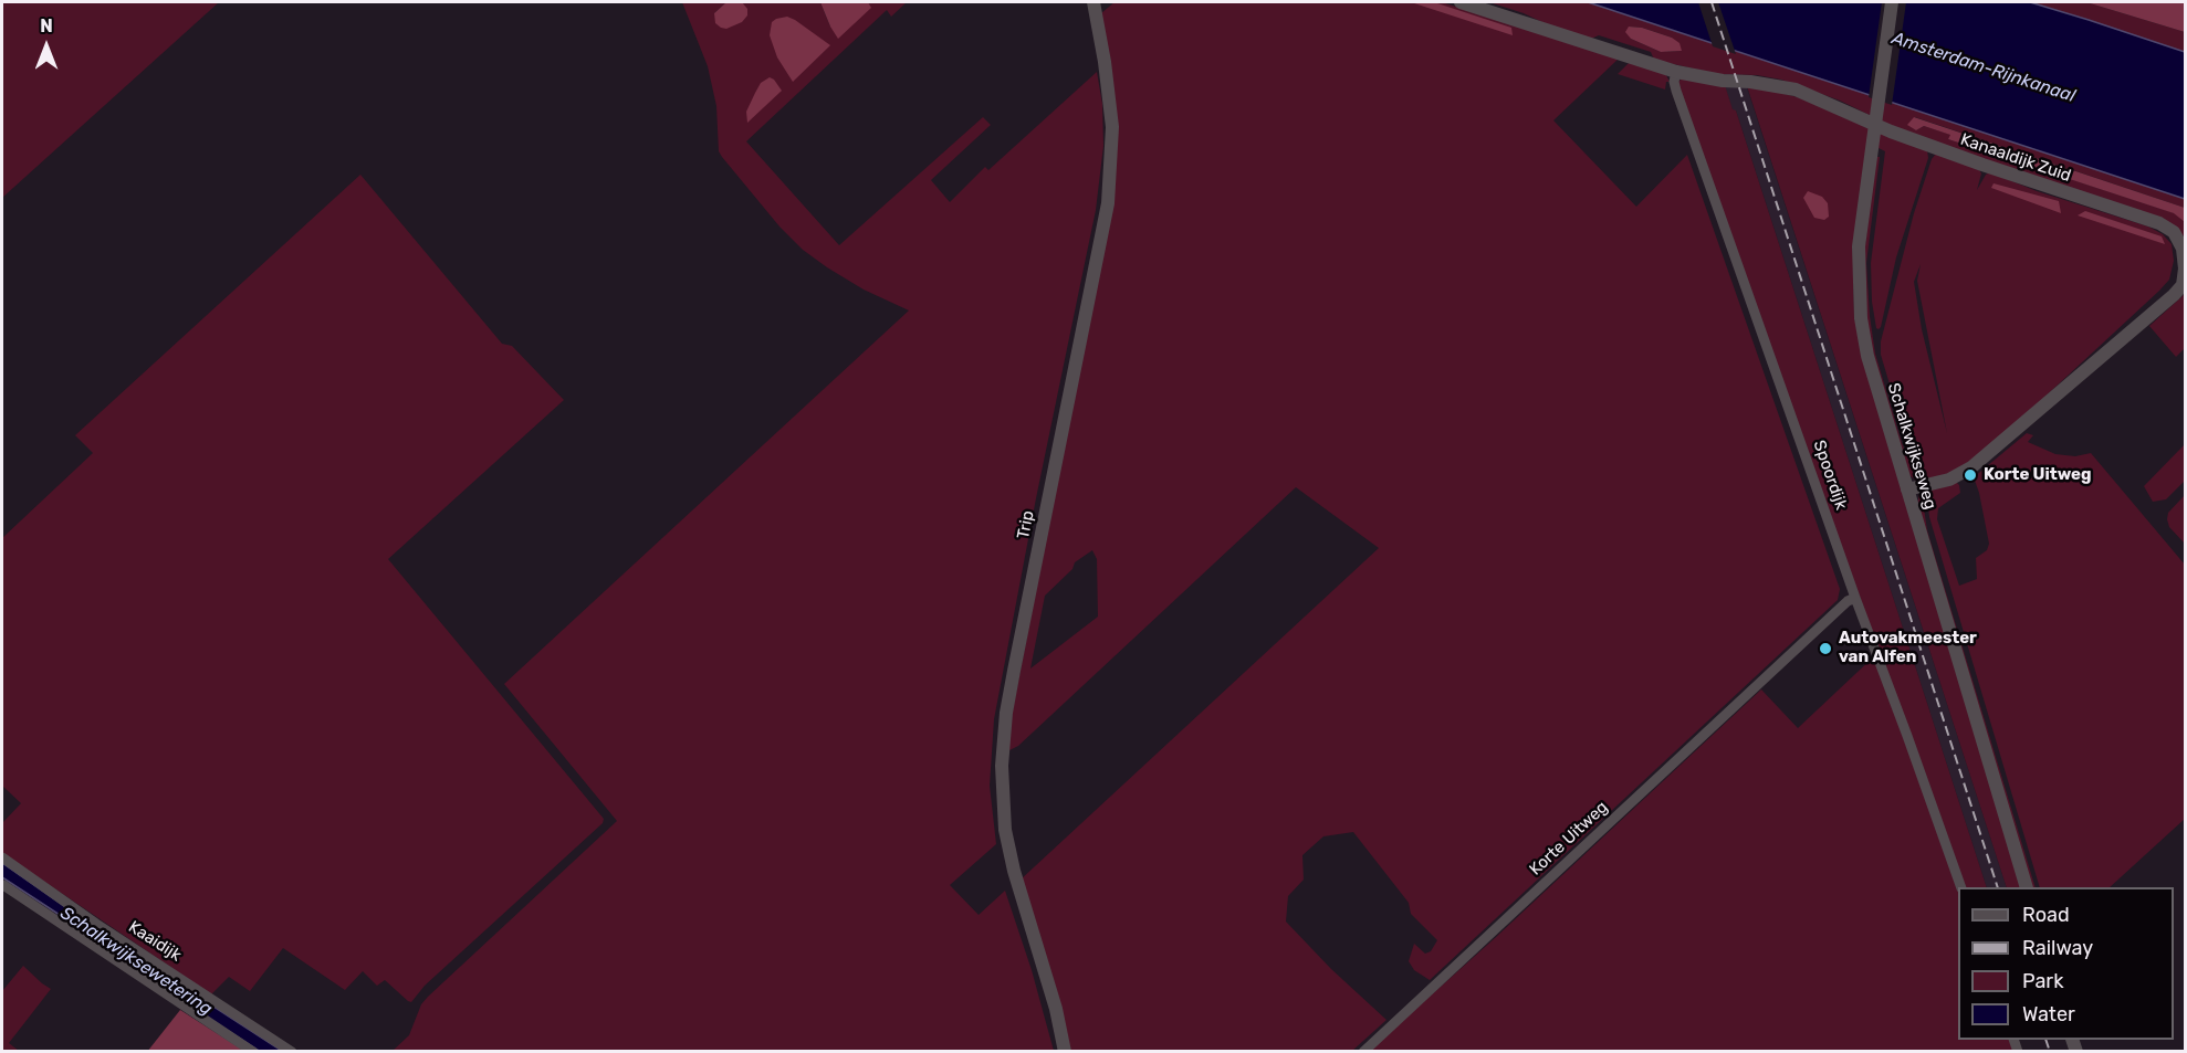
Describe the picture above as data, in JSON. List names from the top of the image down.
{
  "streets": {
    "street": [
      "Kanaaldijk Zuid",
      "Schalkwijkseweg",
      "Spoordijk",
      "Trip",
      "Korte Uitweg",
      "Kaaidijk"
    ]
  },
  "crossings": [
    ["Kanaaldijk Zuid", "Schalkwijkseweg"],
    ["Kanaaldijk Zuid", "Spoordijk"],
    ["Spoordijk", "Korte Uitweg"]
  ],
  "water": ["Amsterdam-Rijnkanaal", "Schalkwijksewetering"],
  "places": ["Korte Uitweg", "Autovakmeester van Alfen"],
  "legend": [
    "Road",
    "Railway",
    "Park",
    "Water"
  ],
  "north": "top"
}
